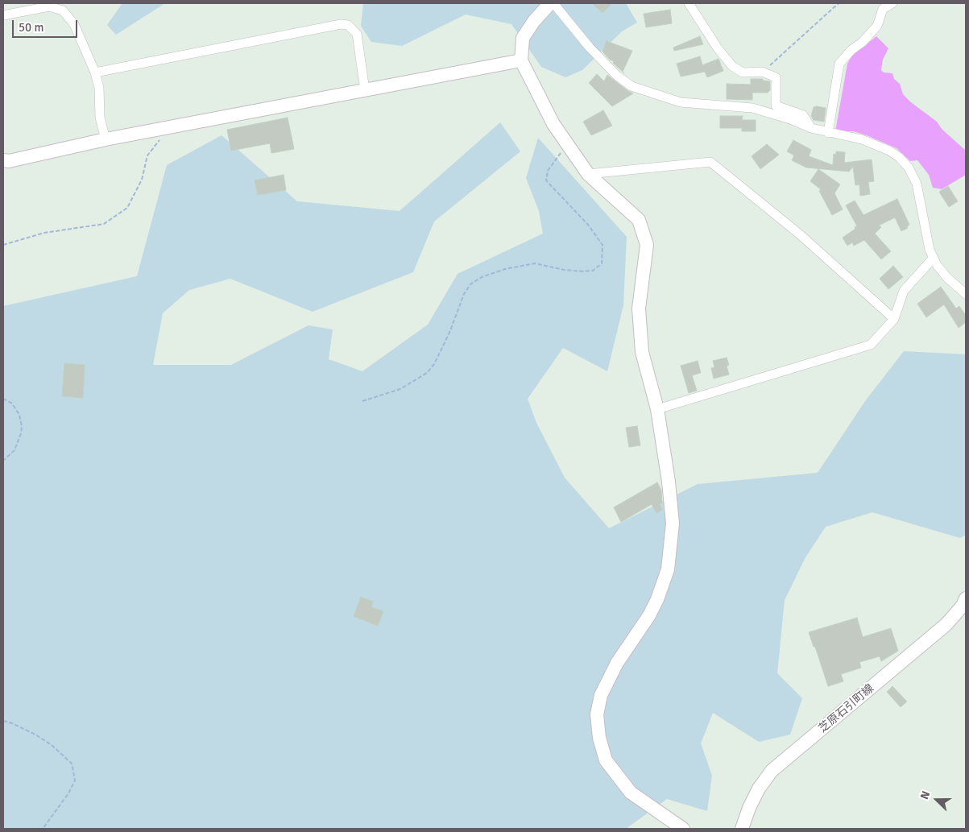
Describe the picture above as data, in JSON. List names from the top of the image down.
{
  "streets": {
    "street": ["芝原石引町線"]
  },
  "scale_bar": "50 m",
  "north": "left"
}
